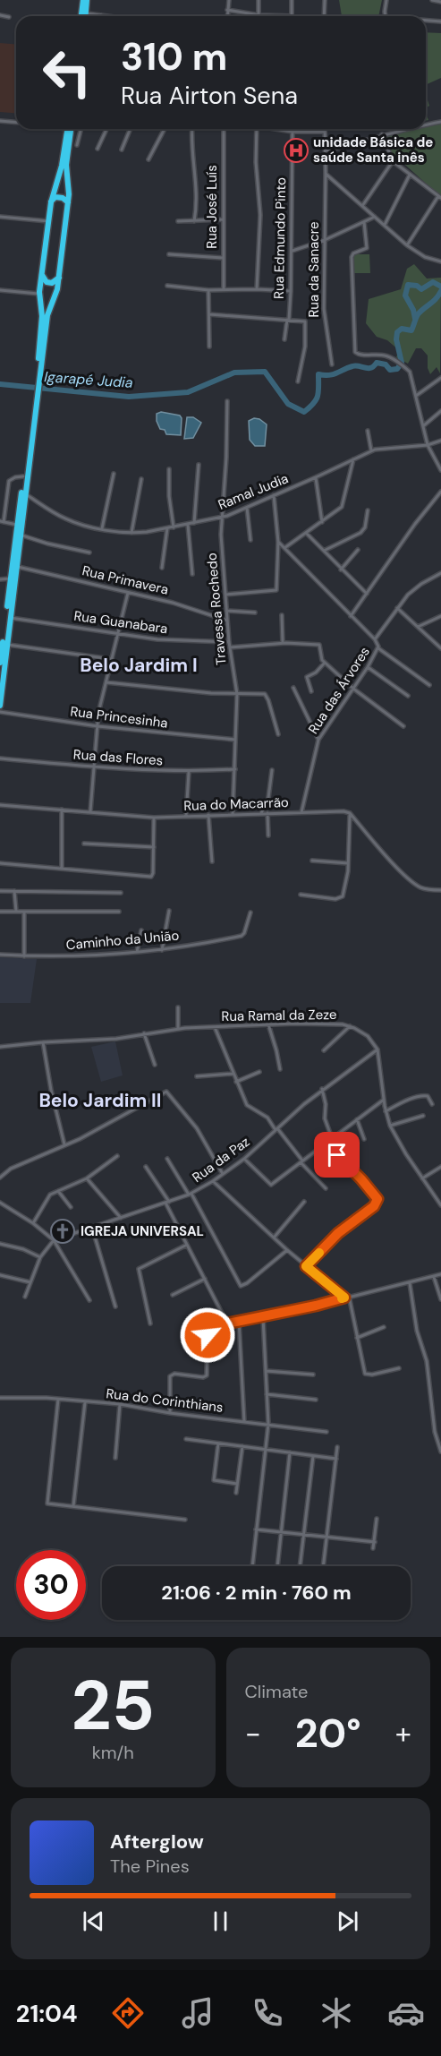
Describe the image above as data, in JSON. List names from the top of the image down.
{
  "streets": {
    "street": [
      "Rua José Luís",
      "Rua Edmundo Pinto",
      "Rua da Sanacre",
      "Ramal Judia",
      "Rua Primavera",
      "Travessa Rochedo",
      "Rua Guanabara",
      "Rua das Árvores",
      "Rua Princesinha",
      "Rua das Flores",
      "Rua do Macarrão",
      "Caminho da União",
      "Rua Ramal da Zeze",
      "Rua da Paz",
      "Rua do Corinthians"
    ]
  },
  "crossings": [
    ["Ramal Judia", "Travessa Rochedo"],
    ["Rua Primavera", "Travessa Rochedo"],
    ["Travessa Rochedo", "Rua Guanabara"],
    ["Travessa Rochedo", "Rua Princesinha"],
    ["Travessa Rochedo", "Rua das Flores"],
    ["Travessa Rochedo", "Rua do Macarrão"],
    ["Rua das Árvores", "Rua do Macarrão"],
    ["Rua Ramal da Zeze", "Rua da Paz"]
  ],
  "districts": ["Belo Jardim I", "Belo Jardim II"],
  "water": ["Igarapé Judia"],
  "places": {
    "hospital": ["unidade Básica de saúde Santa inês"],
    "church": ["IGREJA UNIVERSAL"]
  },
  "page": {
    "turn": ["310 m", "Rua Airton Sena"],
    "limit": "30",
    "trip": "21:06 · 2 min · 760 m",
    "tile": [
      ["25", "km/h"],
      "Climate"
    ],
    "heat": ["−", "20°", "+"],
    "song": ["Afterglow", "The Pines"],
    "tabs": "21:04"
  }
}
